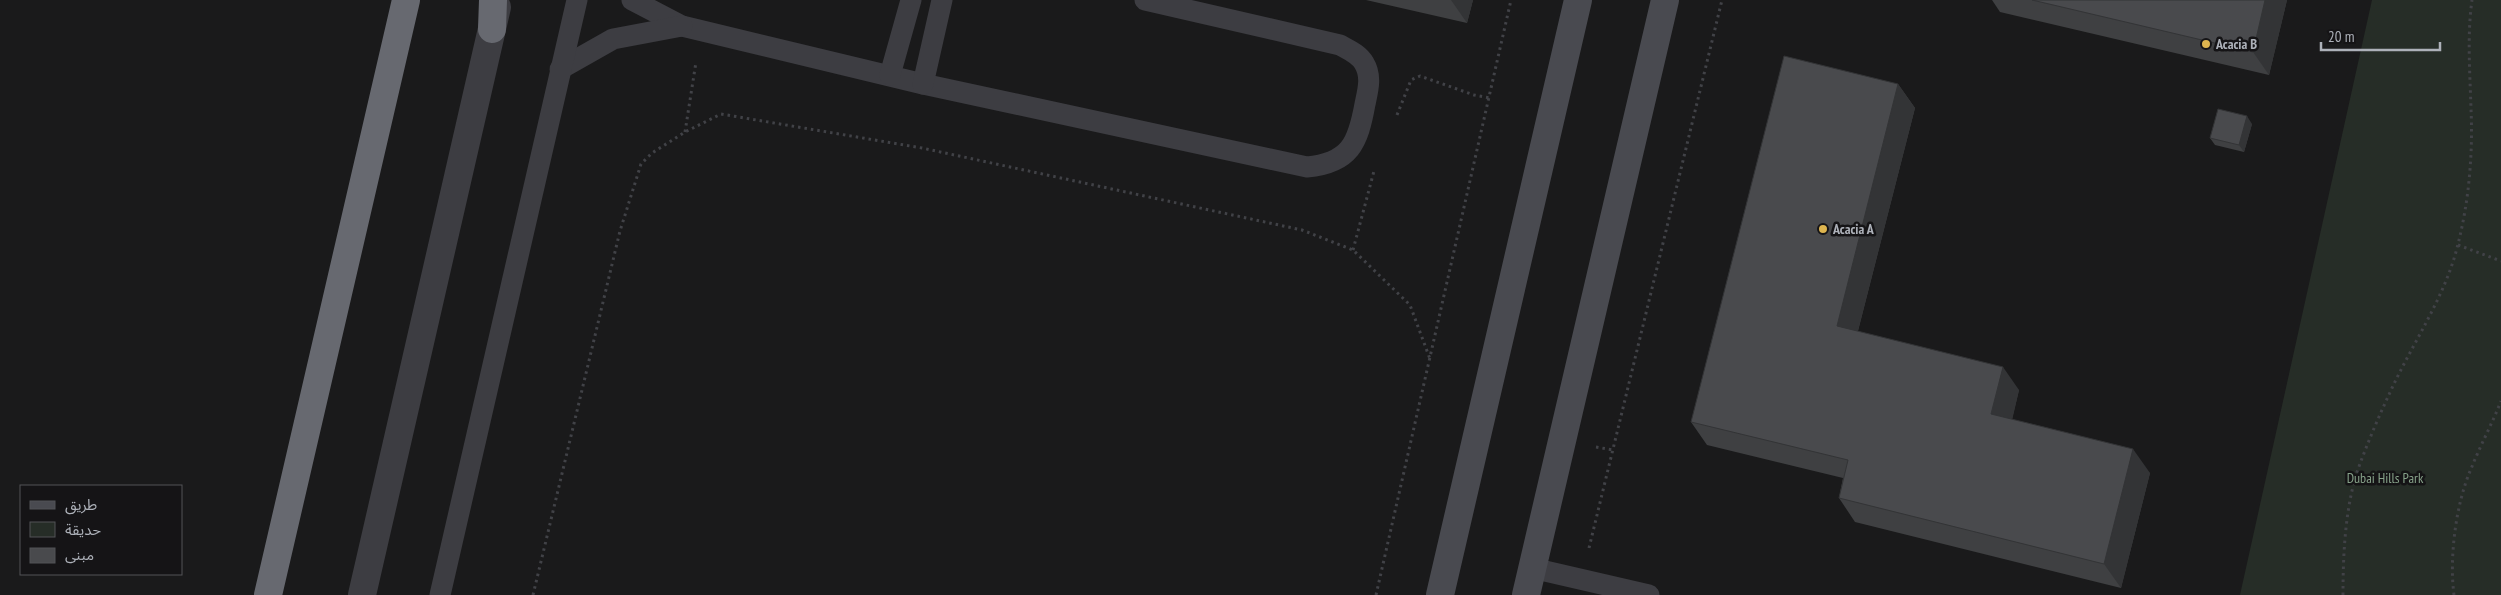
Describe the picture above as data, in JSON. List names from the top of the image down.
{
  "parks": ["Dubai Hills Park"],
  "places": ["Acacia B", "Acacia A"],
  "legend": ["طريق", "حديقة", "مبنى"],
  "scale_bar": "20 m"
}
